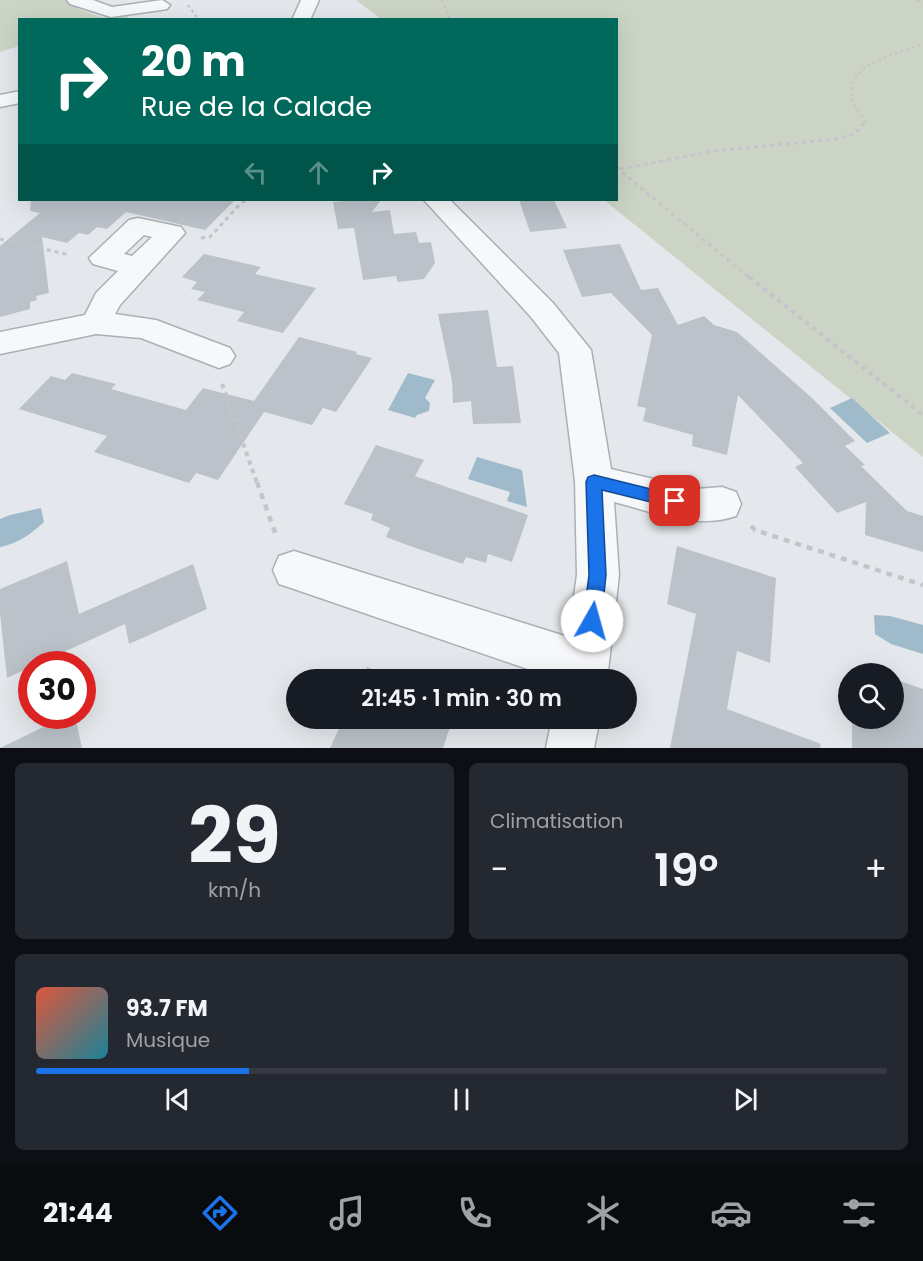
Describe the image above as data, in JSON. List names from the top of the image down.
{
  "page": {
    "turn": ["20 m", "Rue de la Calade"],
    "limit": "30",
    "trip": "21:45 · 1 min · 30 m",
    "tile": [
      ["29", "km/h"],
      "Climatisation"
    ],
    "heat": ["−", "19°", "+"],
    "song": ["93.7 FM", "Musique"],
    "tabs": "21:44"
  }
}
